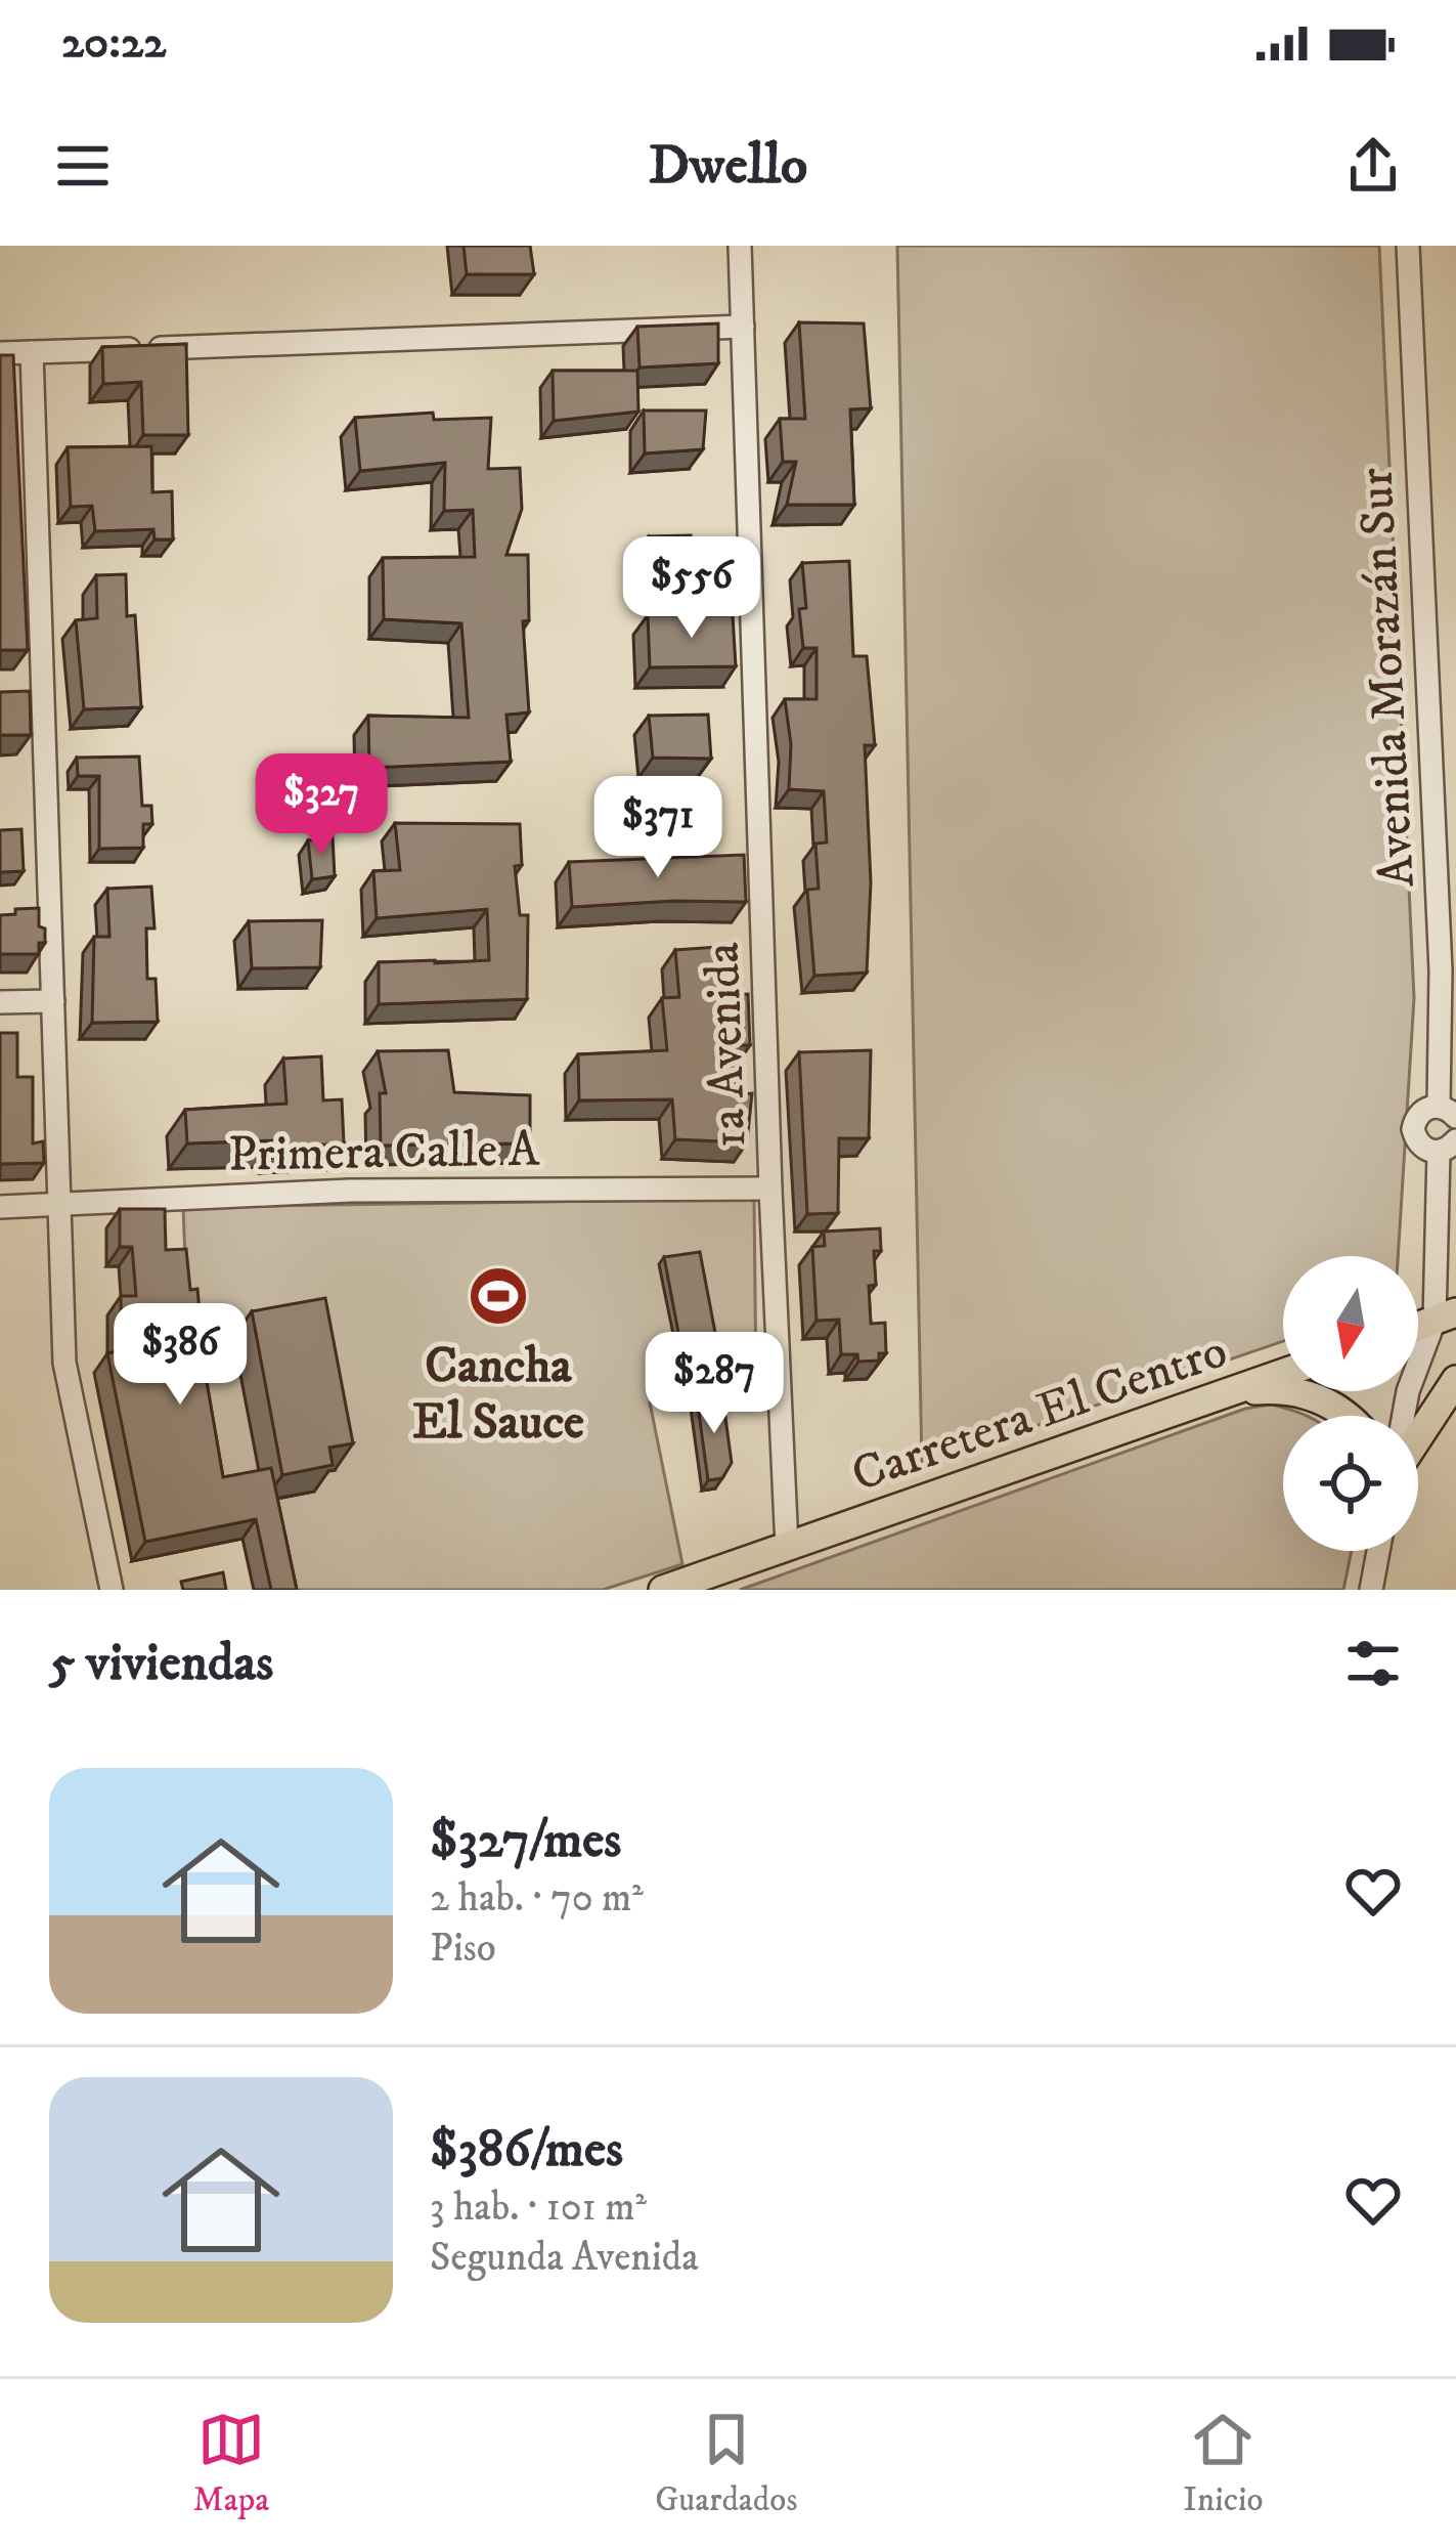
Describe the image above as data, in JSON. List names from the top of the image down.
{
  "streets": {
    "main road": ["Carretera El Centro"],
    "street": ["Avenida Morazán Sur", "1a Avenida", "Primera Calle A"]
  },
  "crossings": [
    ["1a Avenida", "Primera Calle A"],
    ["1a Avenida", "Carretera El Centro"]
  ],
  "places": {
    "sports": ["Cancha El Sauce"]
  },
  "north": "bottom",
  "page": {
    "status": "20:22",
    "header": "Dwello",
    "price": [
      "$556",
      "$327",
      "$371",
      "$386",
      "$287"
    ],
    "heading": "5 viviendas",
    "list": [
      {
        "name": "$327/mes",
        "note": "2 hab. · 70 m² · Piso"
      },
      {
        "name": "$386/mes",
        "note": "3 hab. · 101 m² · Segunda Avenida"
      }
    ],
    "tabs": ["Mapa", "Guardados", "Inicio"]
  }
}
